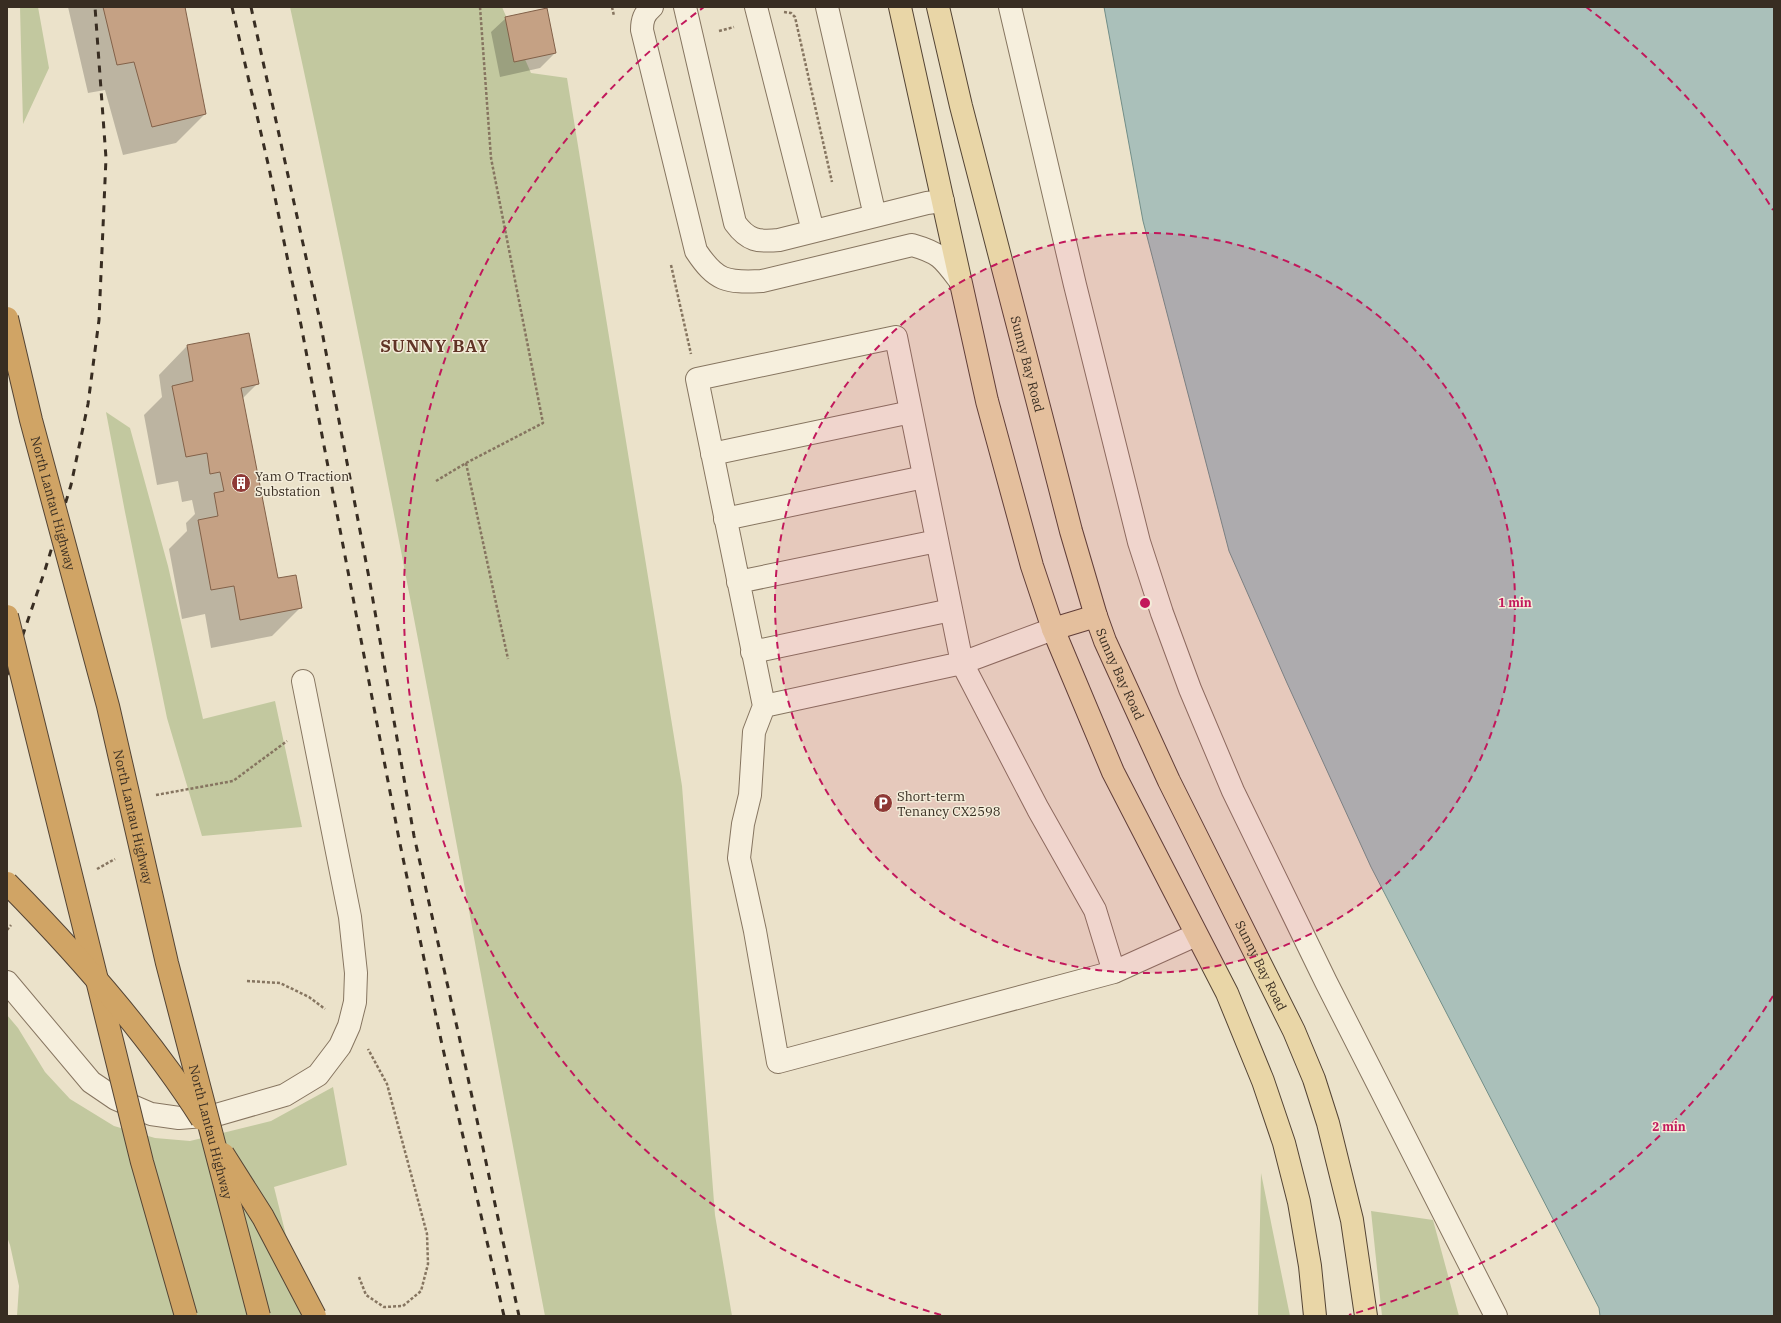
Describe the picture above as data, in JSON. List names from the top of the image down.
{
  "streets": {
    "highway": ["North Lantau Highway"],
    "main road": ["Sunny Bay Road"]
  },
  "districts": ["SUNNY BAY"],
  "places": {
    "building": ["Yam O Traction Substation"],
    "parking": ["Short-term Tenancy CX2598"]
  },
  "rings": ["1 min", "2 min"]
}
